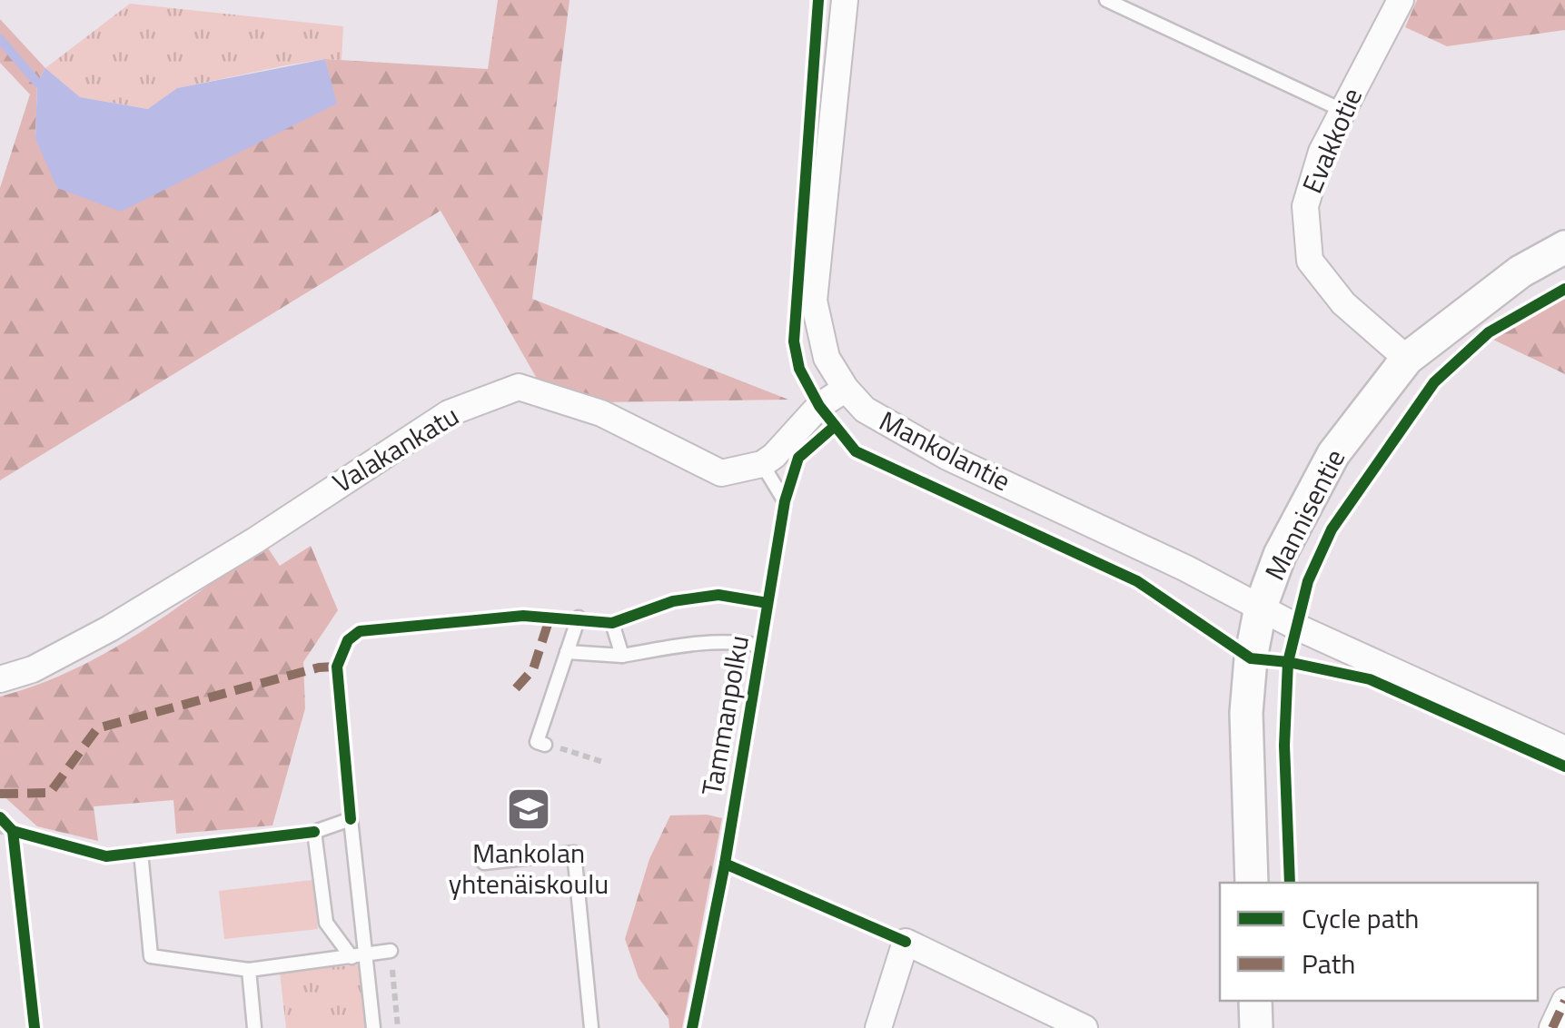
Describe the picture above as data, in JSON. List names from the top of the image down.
{
  "streets": {
    "street": [
      "Evakkotie",
      "Valakankatu",
      "Mankolantie",
      "Mannisentie"
    ],
    "cycle path": ["Tammanpolku"]
  },
  "crossings": [
    ["Evakkotie", "Mannisentie"],
    ["Mankolantie", "Mannisentie"]
  ],
  "places": {
    "school or university": ["Mankolan yhtenäiskoulu"]
  },
  "legend": ["Cycle path", "Path"]
}
